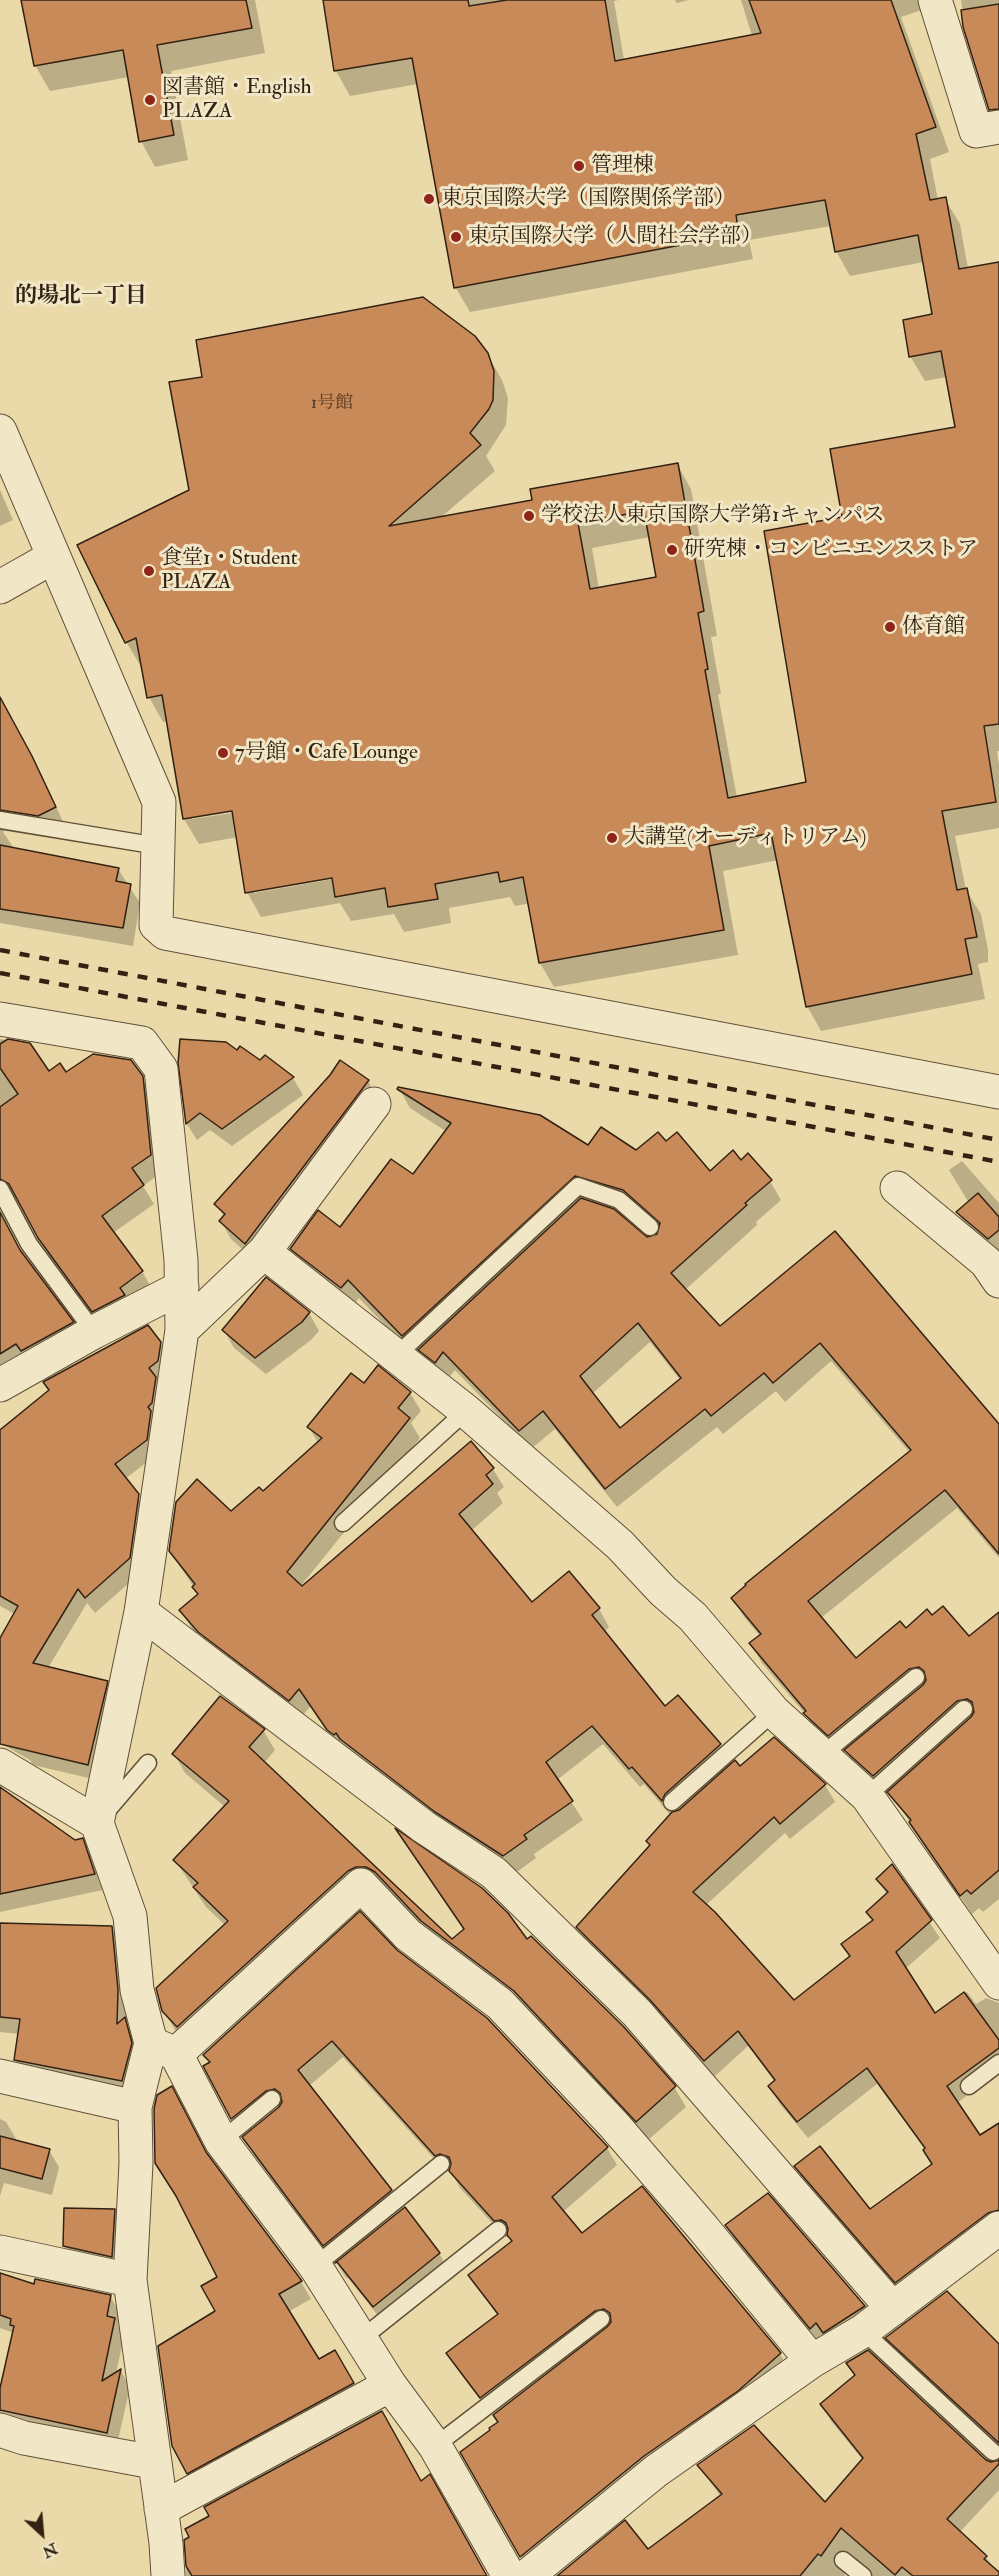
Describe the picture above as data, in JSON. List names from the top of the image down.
{
  "districts": ["的場北一丁目"],
  "places": [
    "図書館・English PLAZA",
    "管理棟",
    "東京国際大学（国際関係学部）",
    "東京国際大学（人間社会学部）",
    "学校法人東京国際大学第1キャンパス",
    "研究棟・コンビニエンスストア",
    "食堂1・Student PLAZA",
    "体育館",
    "7号館・Cafe Lounge",
    "大講堂(オーディトリアム)"
  ],
  "house_numbers": ["1号館"],
  "north": "bottom right"
}
